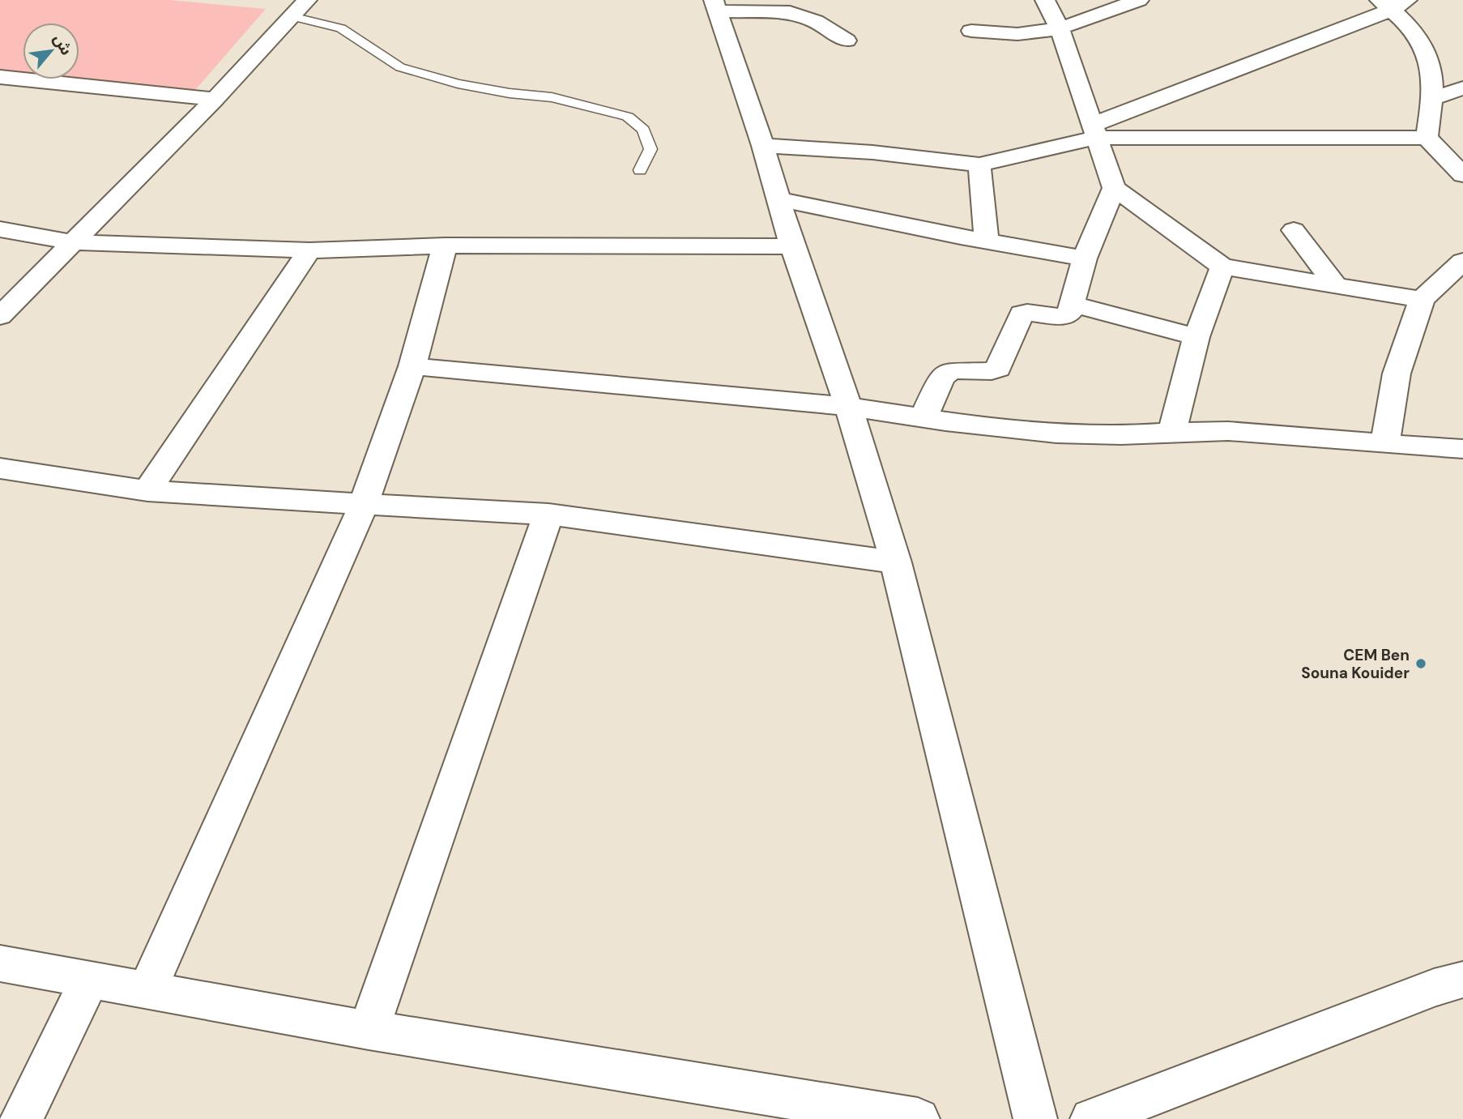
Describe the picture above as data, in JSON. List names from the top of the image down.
{
  "places": ["CEM Ben Souna Kouider"],
  "north": "top right"
}
